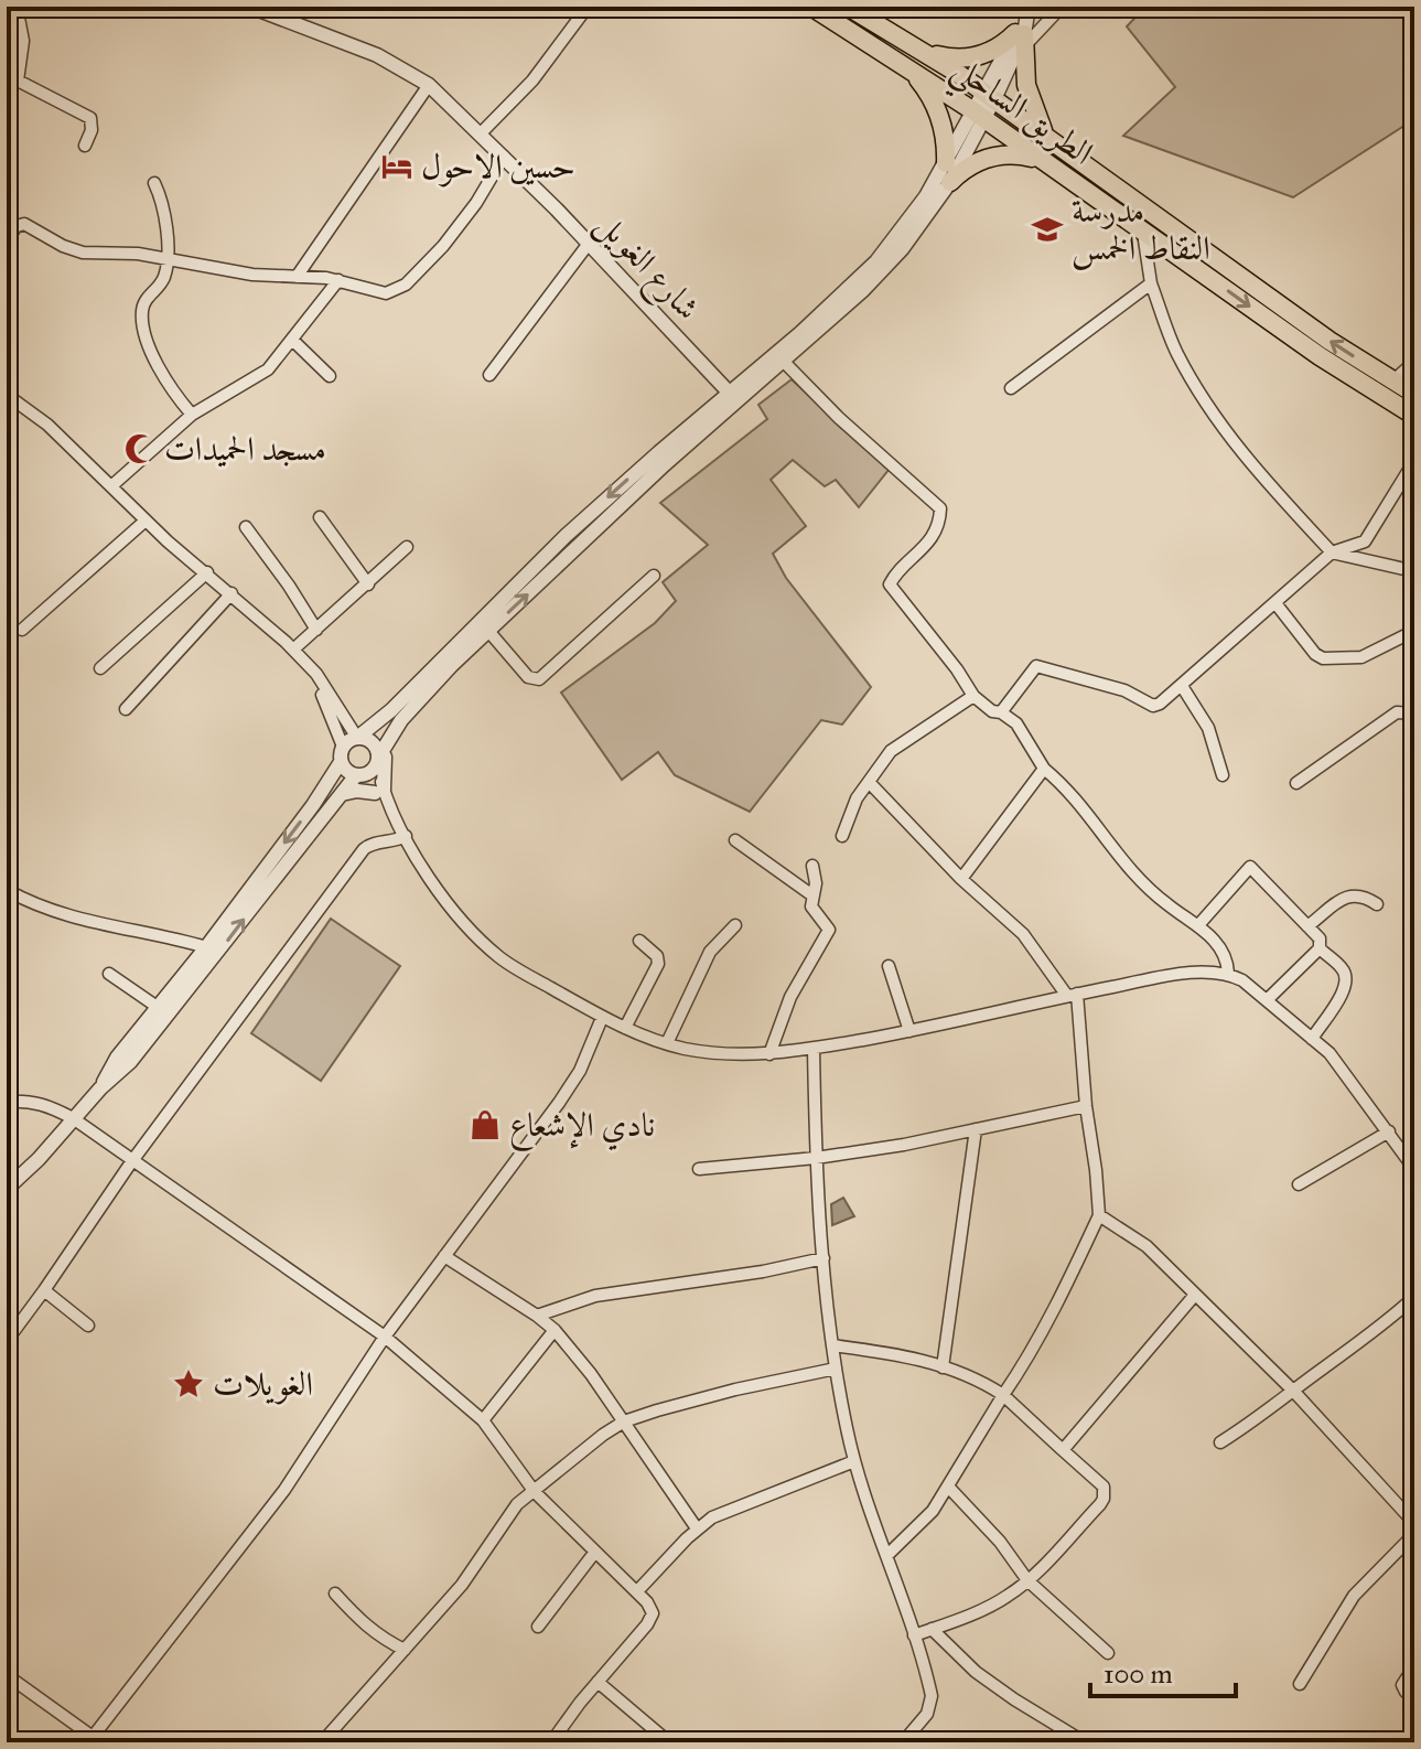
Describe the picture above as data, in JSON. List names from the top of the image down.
{
  "streets": {
    "highway": ["الطريق الساحلي"],
    "street": ["شارع الغويل"]
  },
  "places": {
    "hotel": ["حسين الاحول"],
    "school or university": ["مدرسة النقاط الخمس"],
    "mosque": ["مسجد الحميدات"],
    "shop": ["نادي الإشعاع"],
    "place": ["الغويلات"]
  },
  "scale_bar": "100 m"
}
